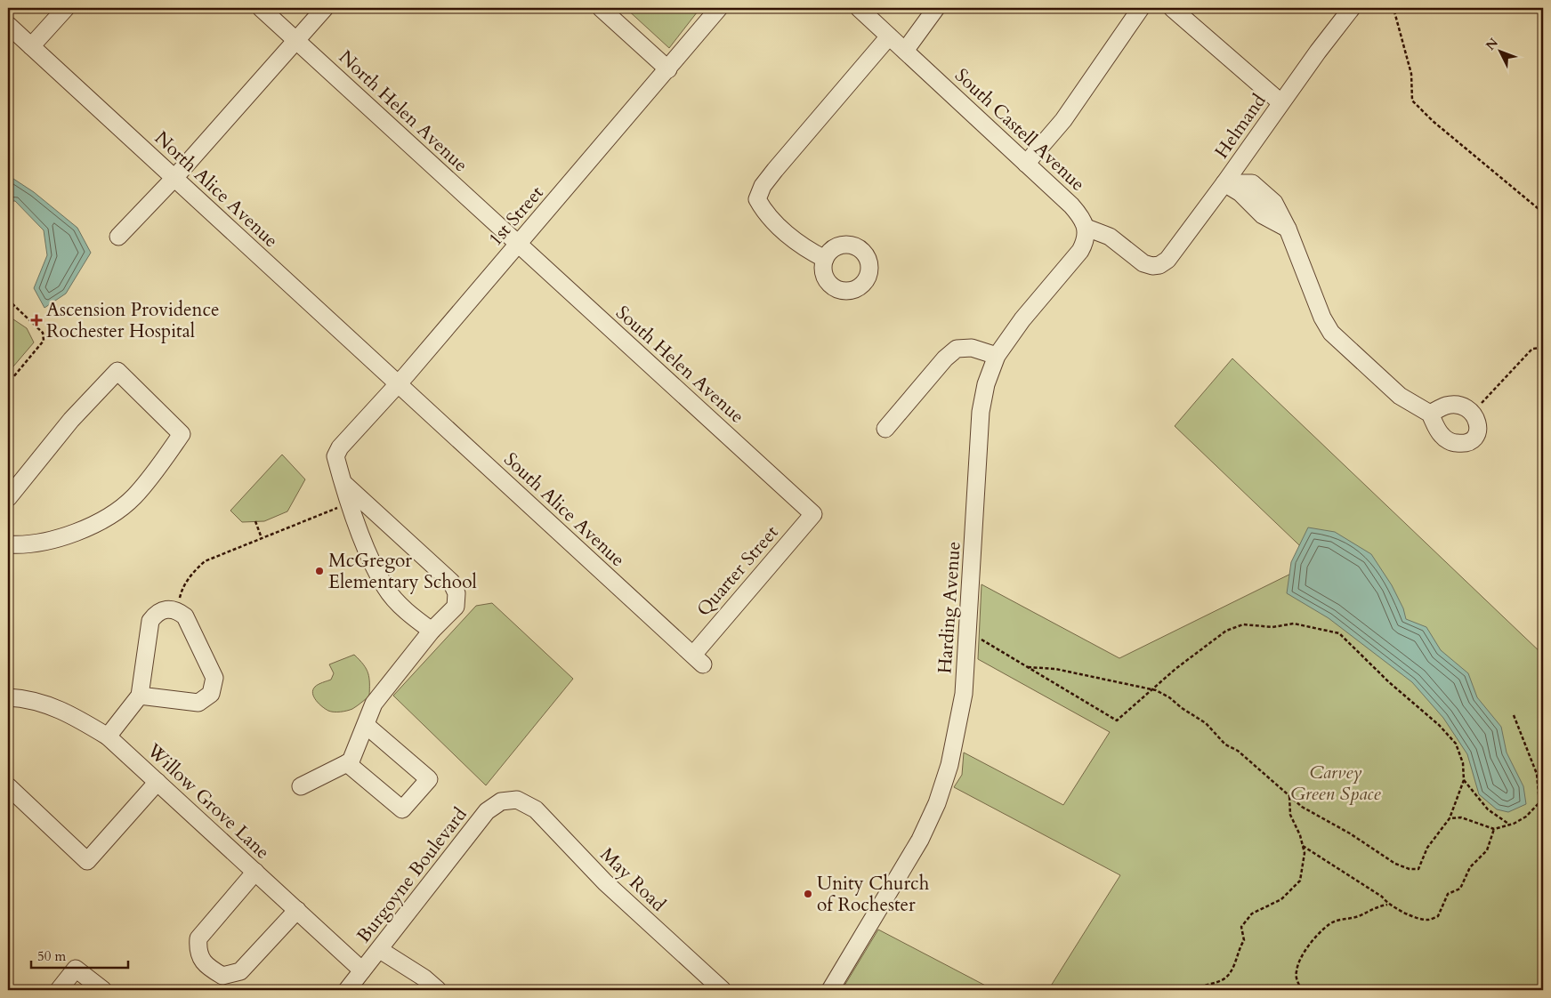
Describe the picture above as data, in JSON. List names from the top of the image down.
{
  "streets": {
    "street": [
      "North Helen Avenue",
      "Helmand",
      "South Castell Avenue",
      "North Alice Avenue",
      "1st Street",
      "South Helen Avenue",
      "South Alice Avenue",
      "Quarter Street",
      "Harding Avenue",
      "Willow Grove Lane",
      "Burgoyne Boulevard",
      "May Road"
    ]
  },
  "crossings": [
    ["North Helen Avenue", "1st Street"],
    ["North Helen Avenue", "South Helen Avenue"],
    ["Helmand", "South Castell Avenue"],
    ["Helmand", "Harding Avenue"],
    ["South Castell Avenue", "Harding Avenue"],
    ["North Alice Avenue", "1st Street"],
    ["North Alice Avenue", "South Alice Avenue"],
    ["1st Street", "South Helen Avenue"],
    ["1st Street", "South Alice Avenue"],
    ["South Helen Avenue", "Quarter Street"],
    ["South Alice Avenue", "Quarter Street"],
    ["Willow Grove Lane", "Burgoyne Boulevard"],
    ["Burgoyne Boulevard", "May Road"]
  ],
  "parks": ["Carvey Green Space"],
  "places": {
    "health": ["Ascension Providence Rochester Hospital"],
    "other": ["McGregor Elementary School", "Unity Church of Rochester"]
  },
  "scale_bar": "50 m",
  "north": "top left"
}
